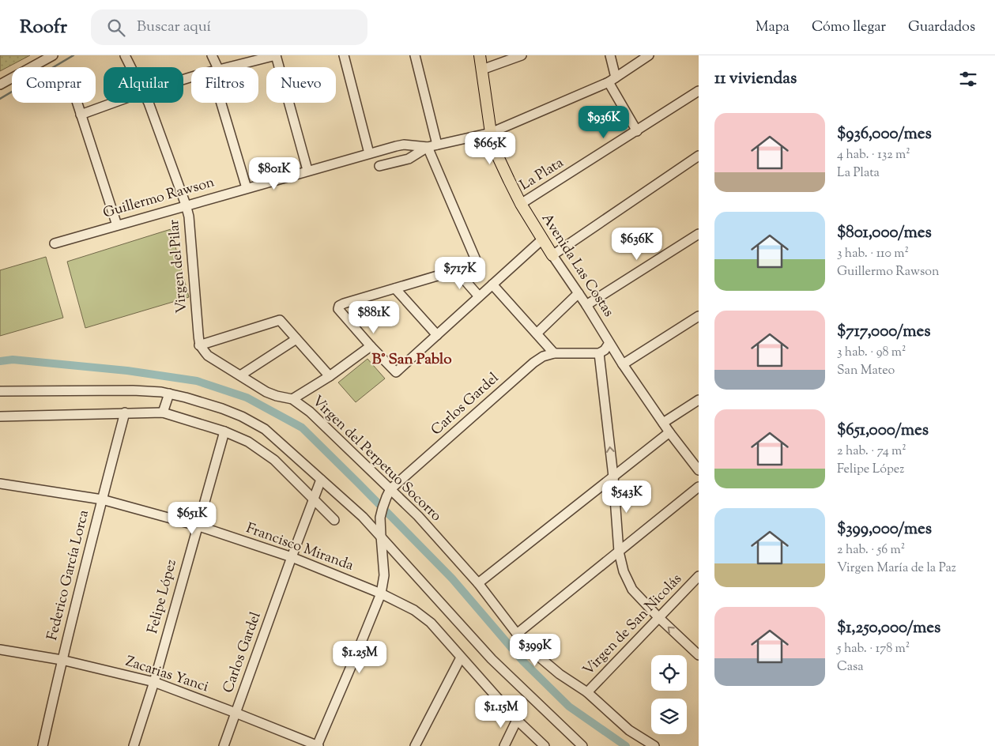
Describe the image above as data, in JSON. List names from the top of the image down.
{
  "streets": {
    "main road": ["Avenida Las Costas"],
    "street": [
      "La Plata",
      "Guillermo Rawson",
      "Virgen del Pilar",
      "Carlos Gardel",
      "Virgen del Perpetuo Socorro",
      "Francisco Miranda",
      "Federico García Lorca",
      "Felipe López",
      "Virgen de San Nicolás",
      "Zacarias Yanci"
    ]
  },
  "crossings": [
    ["La Plata", "Avenida Las Costas"],
    ["Guillermo Rawson", "Avenida Las Costas"],
    ["Guillermo Rawson", "Virgen del Pilar"],
    ["Virgen del Pilar", "Virgen del Perpetuo Socorro"],
    ["Carlos Gardel", "Virgen del Perpetuo Socorro"],
    ["Carlos Gardel", "Francisco Miranda"],
    ["Carlos Gardel", "Zacarias Yanci"],
    ["Virgen del Perpetuo Socorro", "Virgen de San Nicolás"],
    ["Francisco Miranda", "Federico García Lorca"],
    ["Francisco Miranda", "Felipe López"],
    ["Federico García Lorca", "Zacarias Yanci"],
    ["Felipe López", "Zacarias Yanci"]
  ],
  "districts": ["B° San Pablo"],
  "page": {
    "header": "Roofr",
    "search": "Buscar aquí",
    "nav": ["Mapa", "Cómo llegar", "Guardados"],
    "heading": "11 viviendas",
    "chip": [
      "Comprar",
      "Alquilar",
      "Filtros",
      "Nuevo"
    ],
    "list": [
      {
        "name": "$936,000/mes",
        "note": "4 hab. · 132 m² · La Plata"
      },
      {
        "name": "$801,000/mes",
        "note": "3 hab. · 110 m² · Guillermo Rawson"
      },
      {
        "name": "$717,000/mes",
        "note": "3 hab. · 98 m² · San Mateo"
      },
      {
        "name": "$651,000/mes",
        "note": "2 hab. · 74 m² · Felipe López"
      },
      {
        "name": "$399,000/mes",
        "note": "2 hab. · 56 m² · Virgen María de la Paz"
      },
      {
        "name": "$1,250,000/mes",
        "note": "5 hab. · 178 m² · Casa"
      }
    ],
    "price": [
      "$936K",
      "$665K",
      "$801K",
      "$636K",
      "$717K",
      "$881K",
      "$543K",
      "$651K",
      "$399K",
      "$1.25M",
      "$1.15M"
    ]
  }
}
